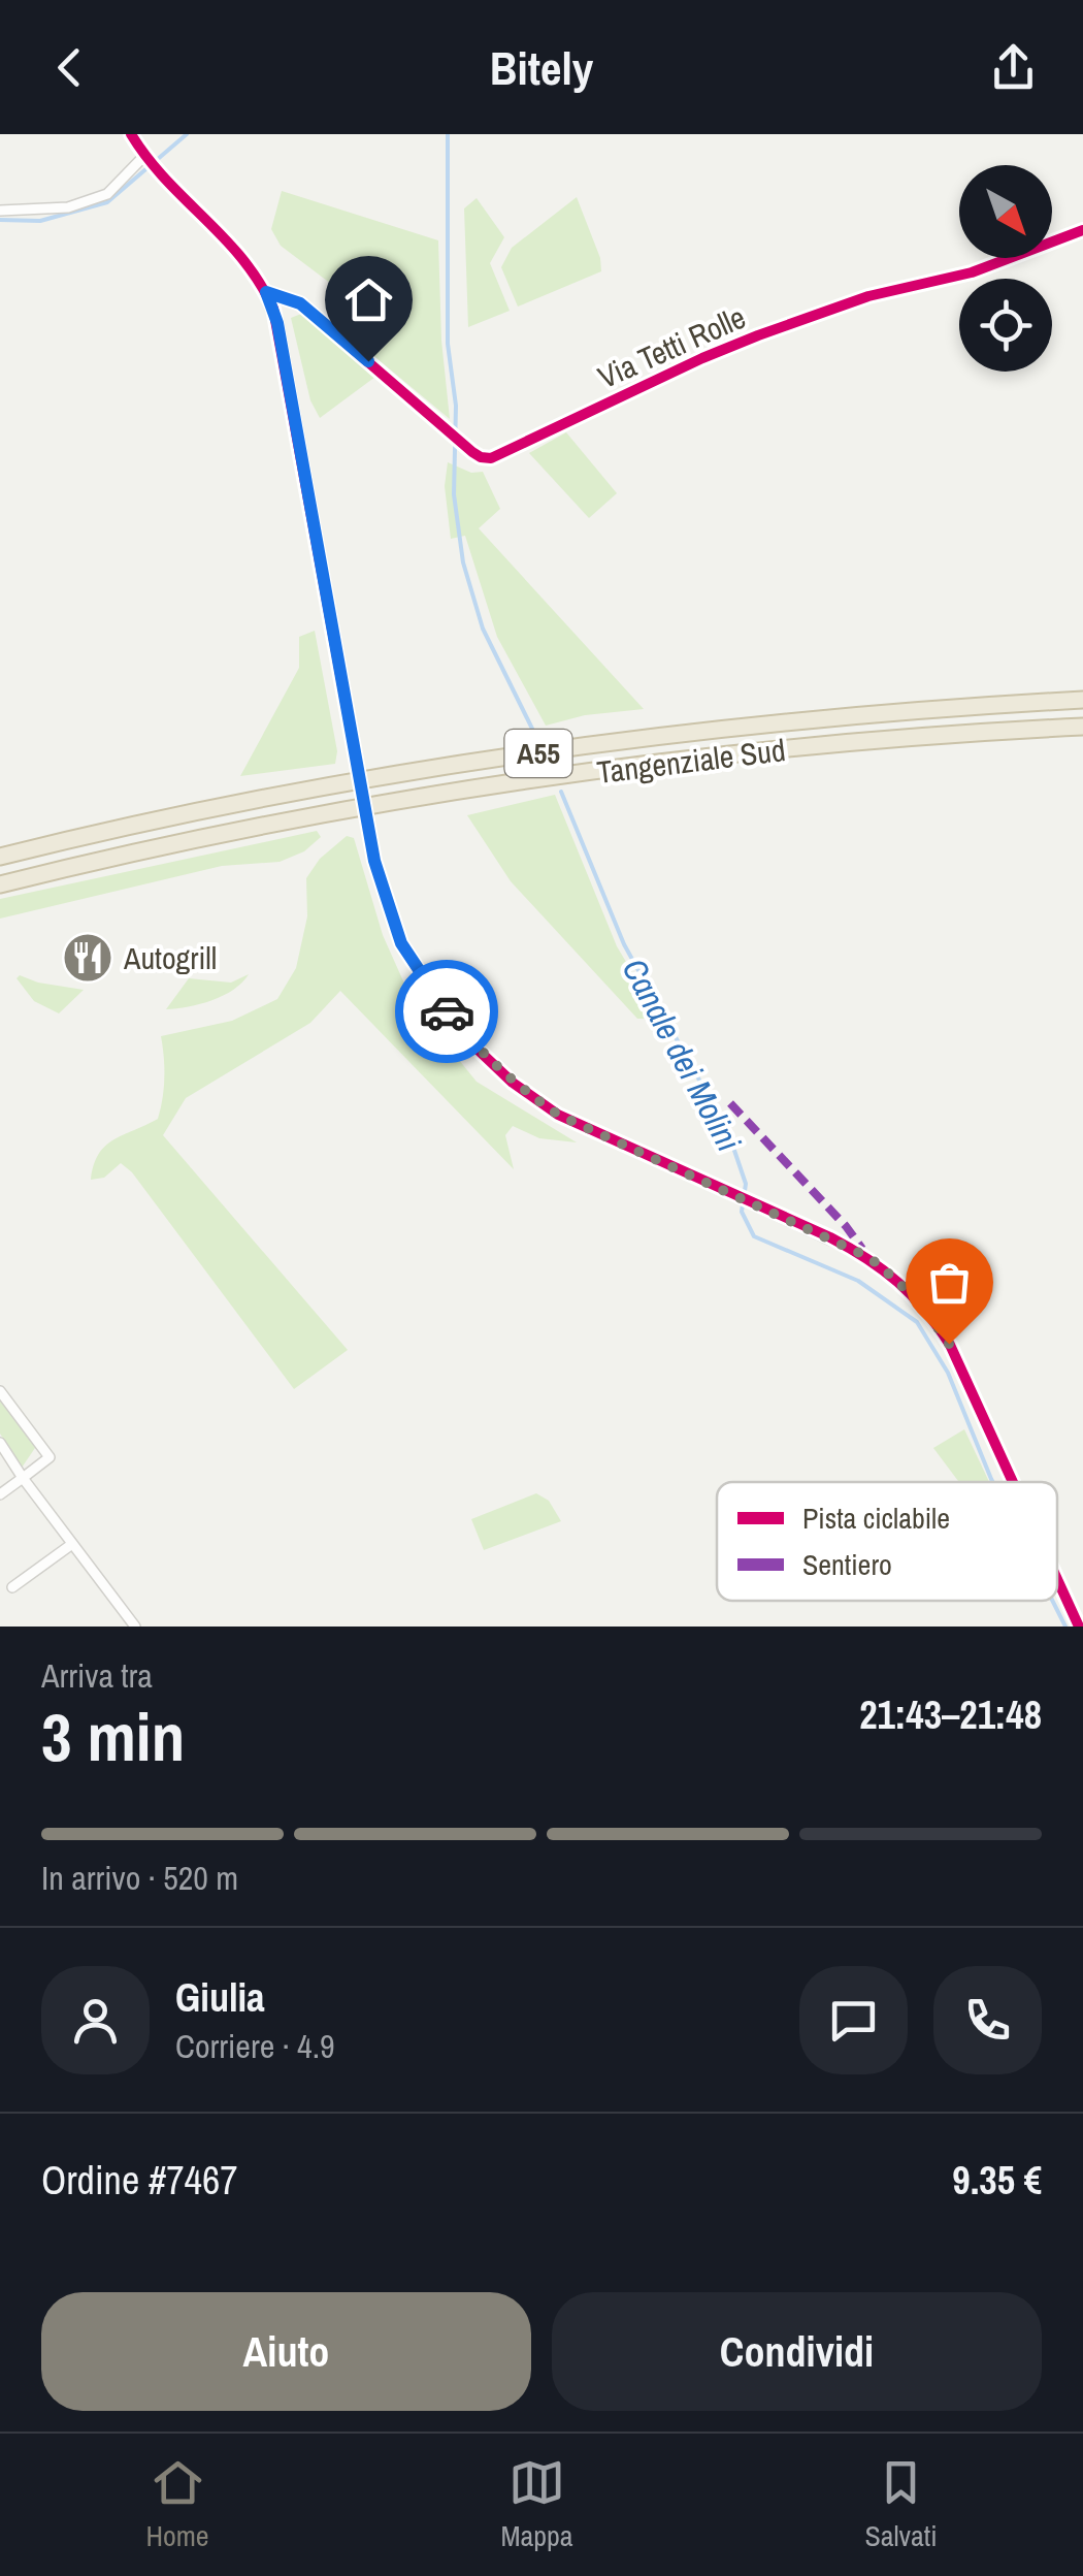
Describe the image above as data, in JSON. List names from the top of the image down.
{
  "streets": {
    "highway": ["A55", "Tangenziale Sud"],
    "street": ["Via Tetti Rolle"]
  },
  "water": ["Canale dei Molini"],
  "places": {
    "restaurant": ["Autogrill"]
  },
  "legend": ["Pista ciclabile", "Sentiero"],
  "north": "bottom right",
  "page": {
    "header": "Bitely",
    "heading": ["3 min", "Arriva tra", "21:43–21:48"],
    "panel": [
      "Giulia",
      "Corriere · 4.9",
      "Ordine #7467",
      "9.35 €"
    ],
    "bar": "In arrivo · 520 m",
    "buttons": ["Aiuto", "Condividi"],
    "tabs": ["Home", "Mappa", "Salvati"]
  }
}
